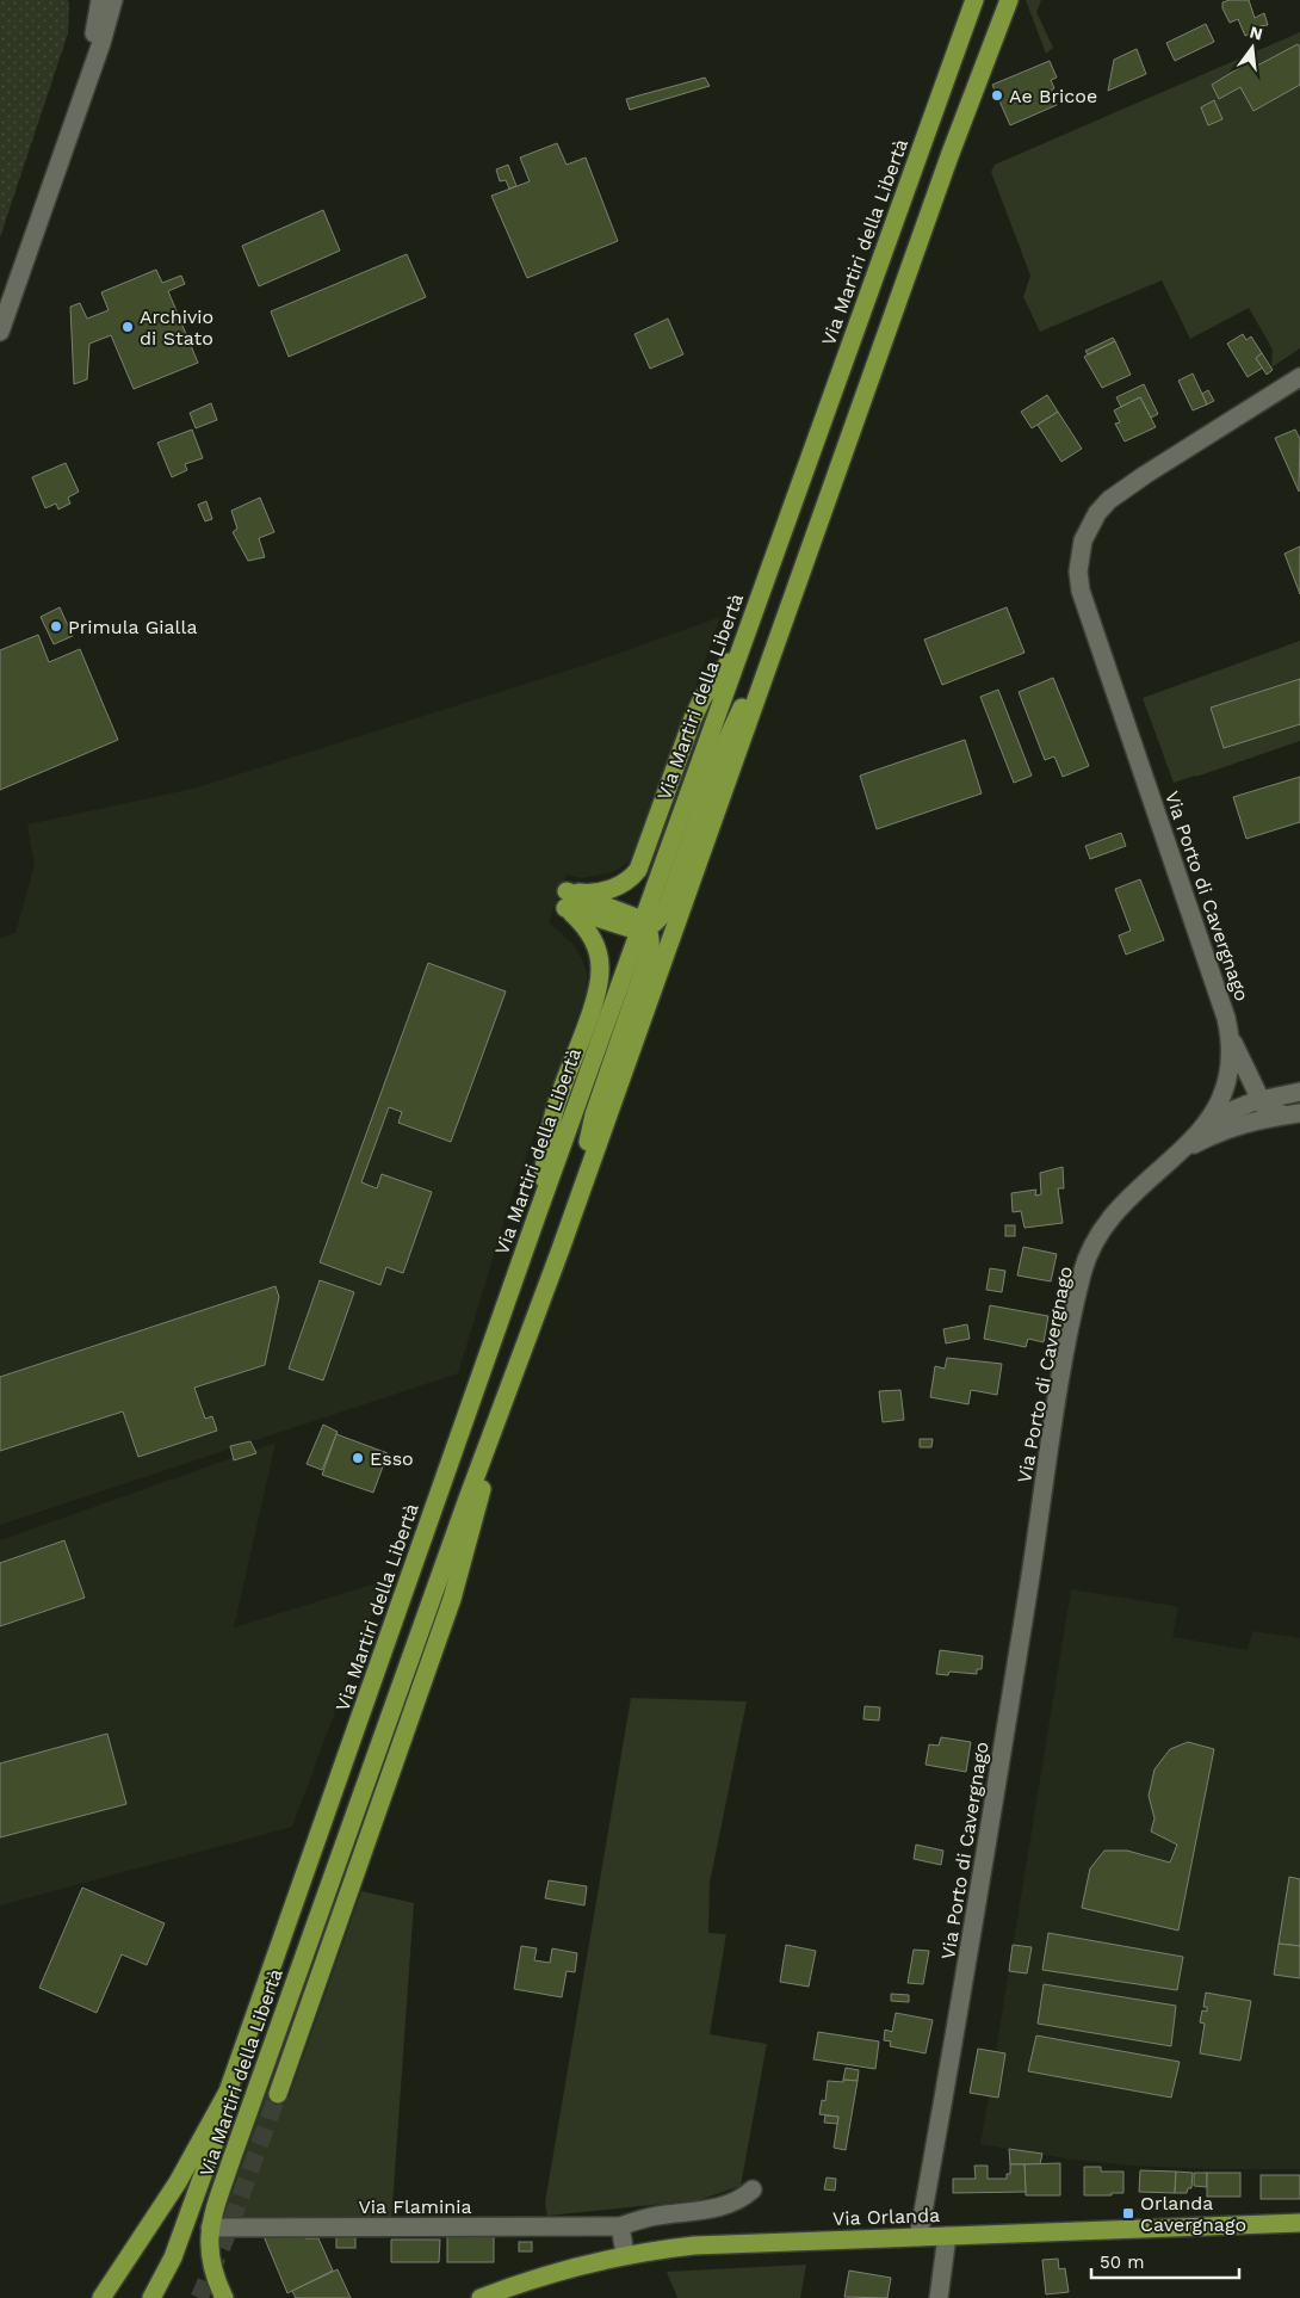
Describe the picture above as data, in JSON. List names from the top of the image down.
{
  "streets": {
    "main road": ["Via Martiri della Libertà", "Via Orlanda"],
    "street": ["Via Porto di Cavergnago", "Via Flaminia"]
  },
  "crossings": [
    ["Via Martiri della Libertà", "Via Flaminia"],
    ["Via Porto di Cavergnago", "Via Orlanda"]
  ],
  "places": {
    "other": [
      "Ae Bricoe",
      "Archivio di Stato",
      "Primula Gialla",
      "Esso"
    ],
    "transit": ["Orlanda Cavergnago"]
  },
  "scale_bar": "50 m",
  "north": "top"
}
